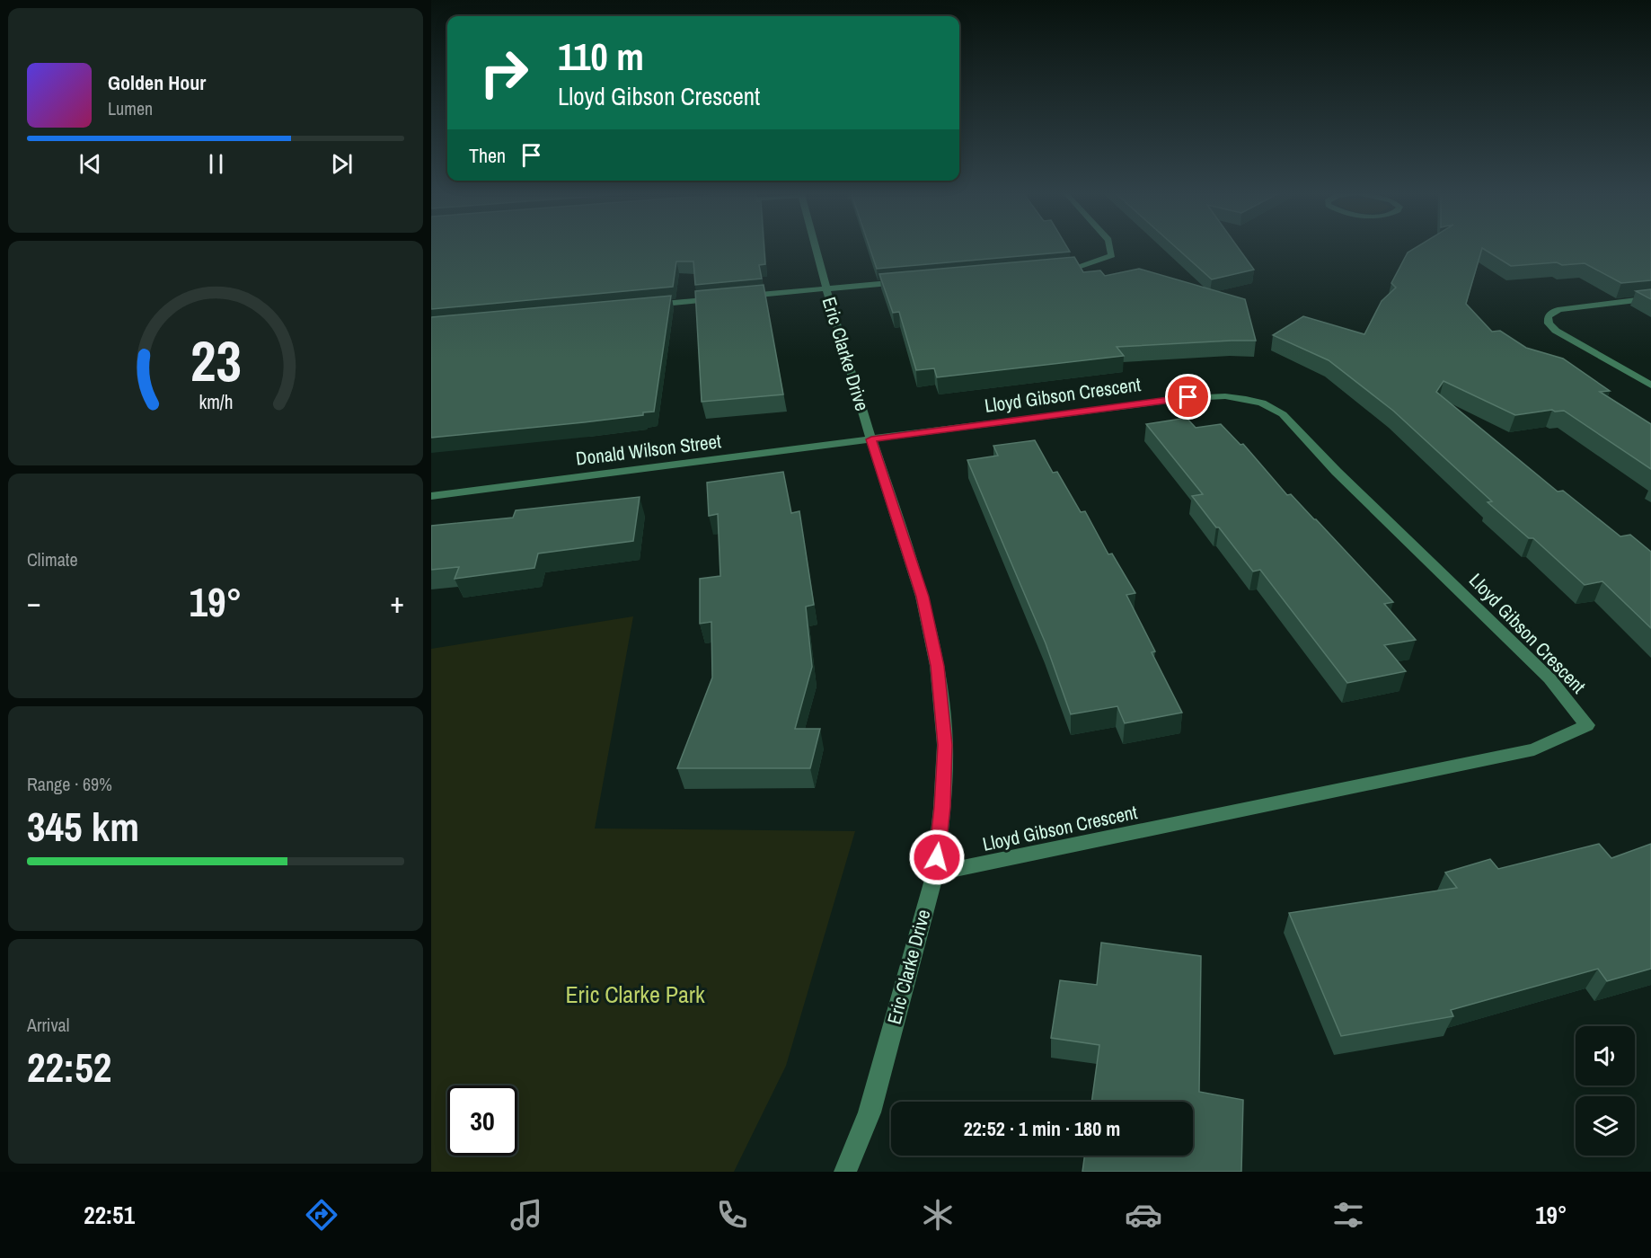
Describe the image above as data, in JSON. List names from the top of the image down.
{
  "streets": {
    "street": ["Eric Clarke Drive", "Lloyd Gibson Crescent", "Donald Wilson Street"]
  },
  "crossings": [
    ["Eric Clarke Drive", "Lloyd Gibson Crescent"],
    ["Eric Clarke Drive", "Donald Wilson Street"],
    ["Lloyd Gibson Crescent", "Donald Wilson Street"]
  ],
  "parks": ["Eric Clarke Park"],
  "page": {
    "turn": ["110 m", "Lloyd Gibson Crescent"],
    "song": ["Golden Hour", "Lumen"],
    "then": "Then",
    "tile": [
      "Climate",
      ["Range · 69%", "345 km"],
      ["Arrival", "22:52"]
    ],
    "heat": ["−", "19°", "+"],
    "limit": "30",
    "trip": "22:52 · 1 min · 180 m",
    "tabs": ["22:51", "19°"],
    "gauge": ["23", "km/h"]
  }
}
